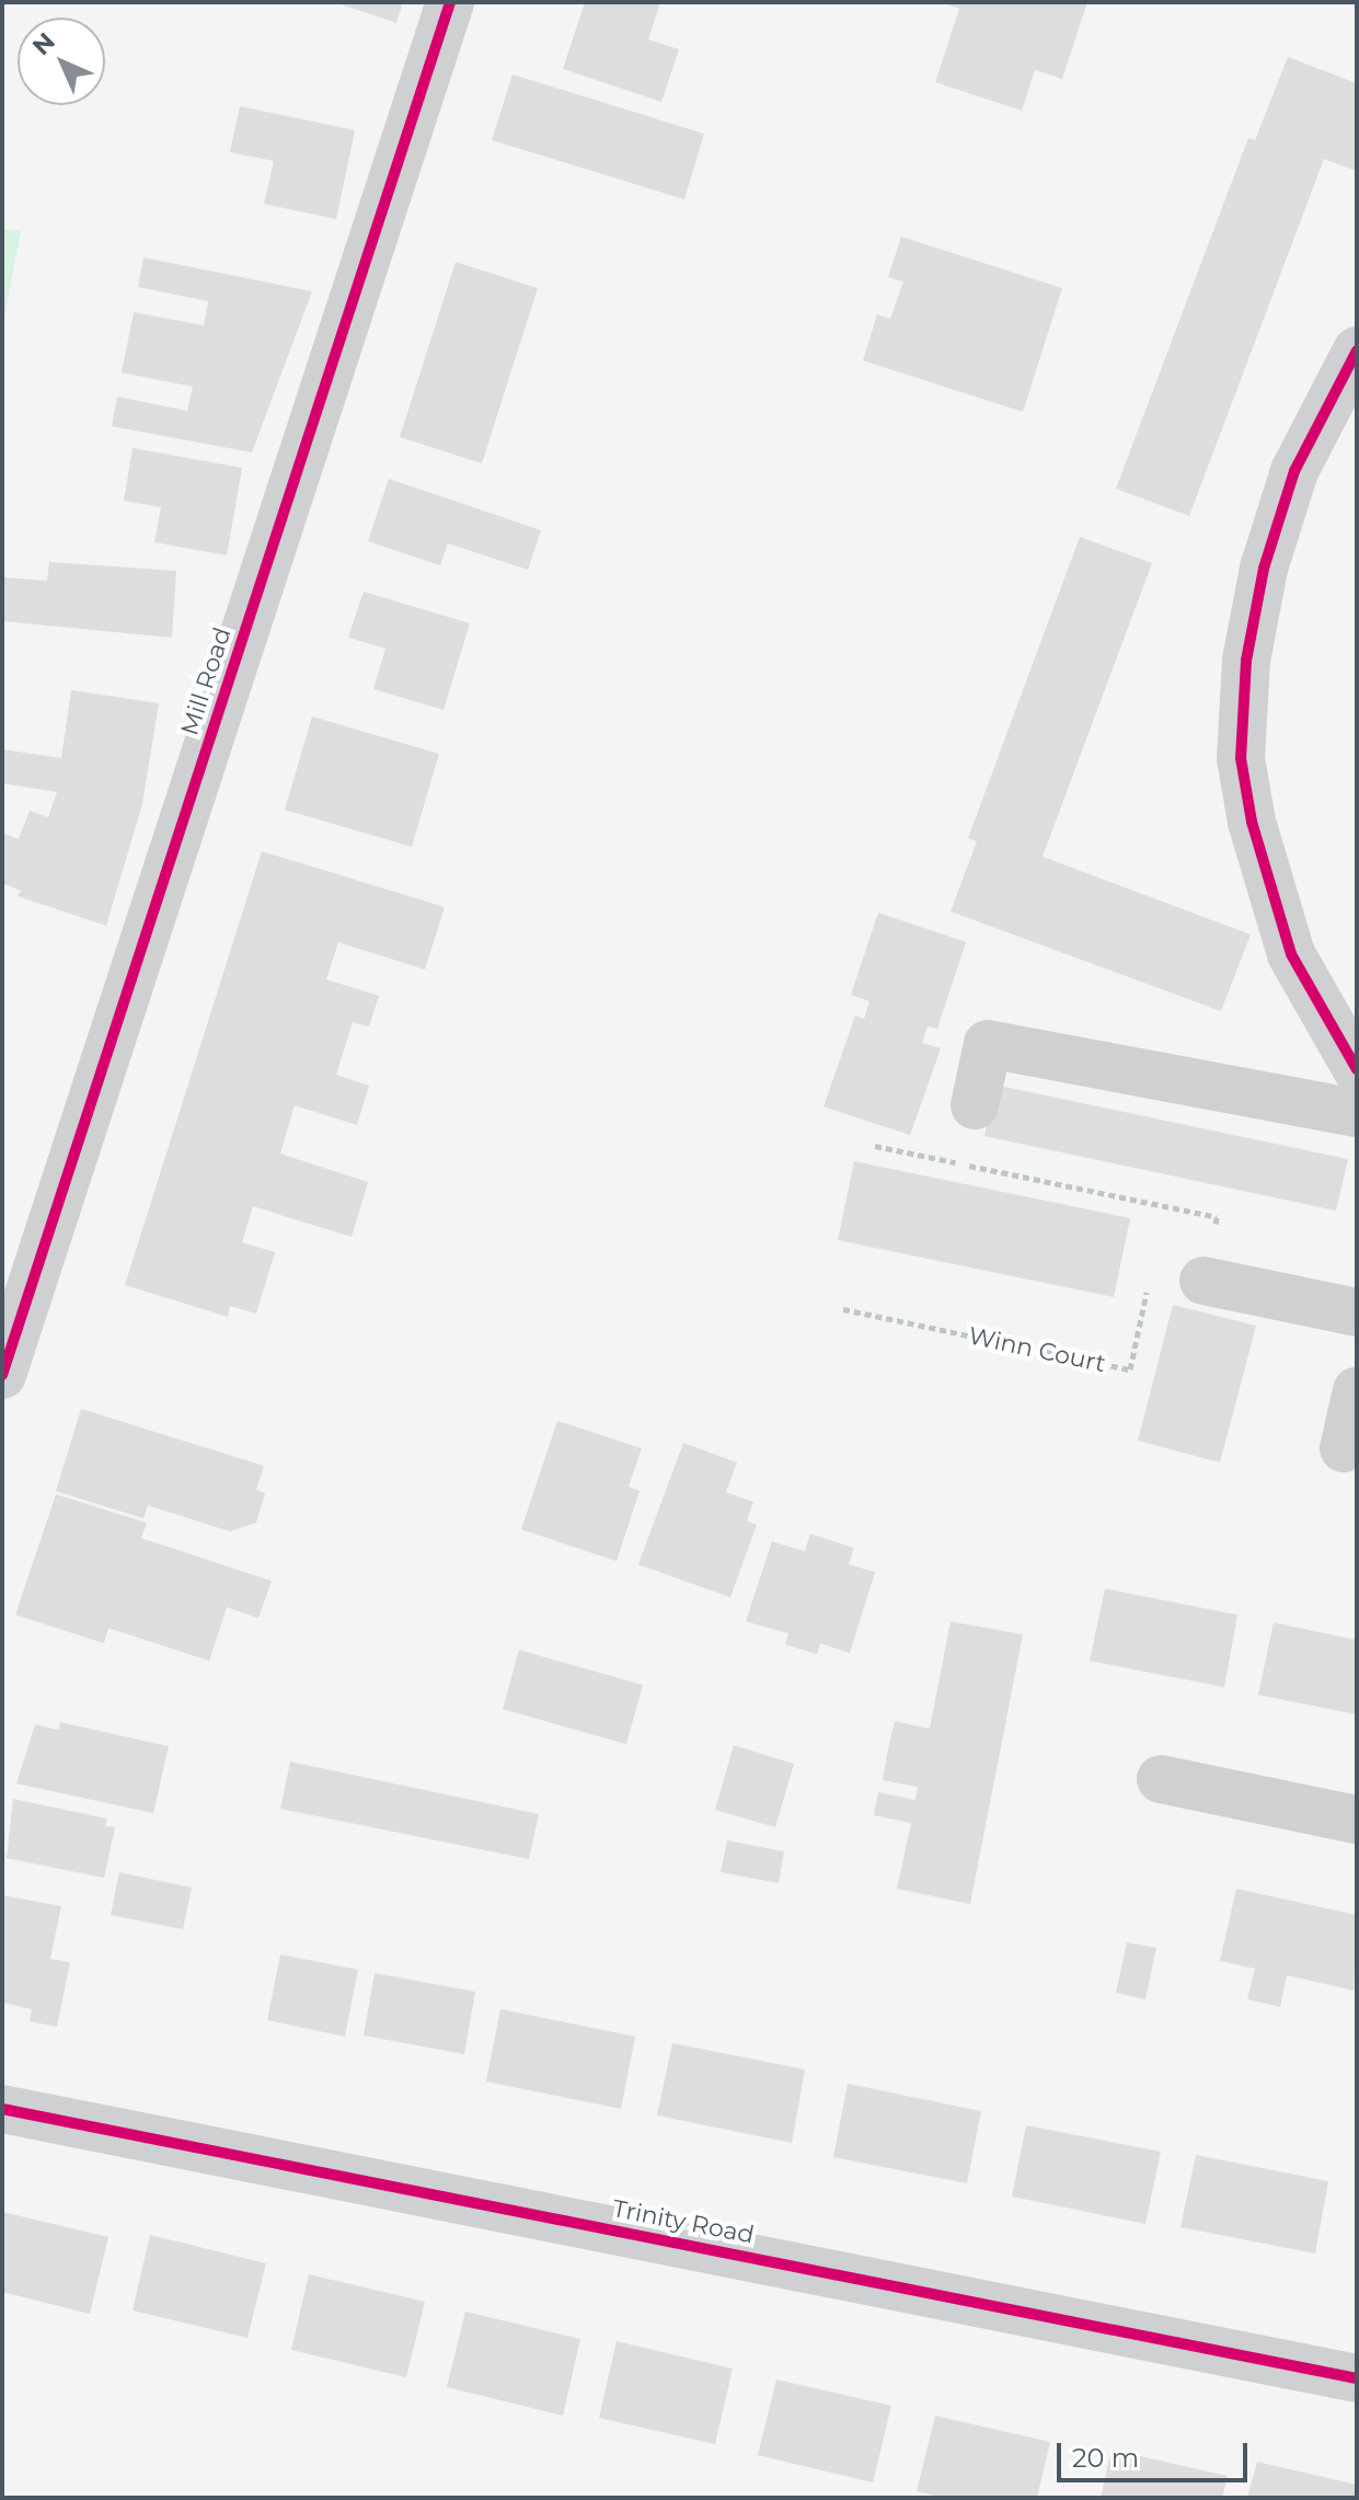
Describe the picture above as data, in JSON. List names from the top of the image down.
{
  "streets": {
    "street": ["Mill Road", "Trinity Road"],
    "path": ["Winn Court"]
  },
  "scale_bar": "20 m",
  "north": "top left"
}
